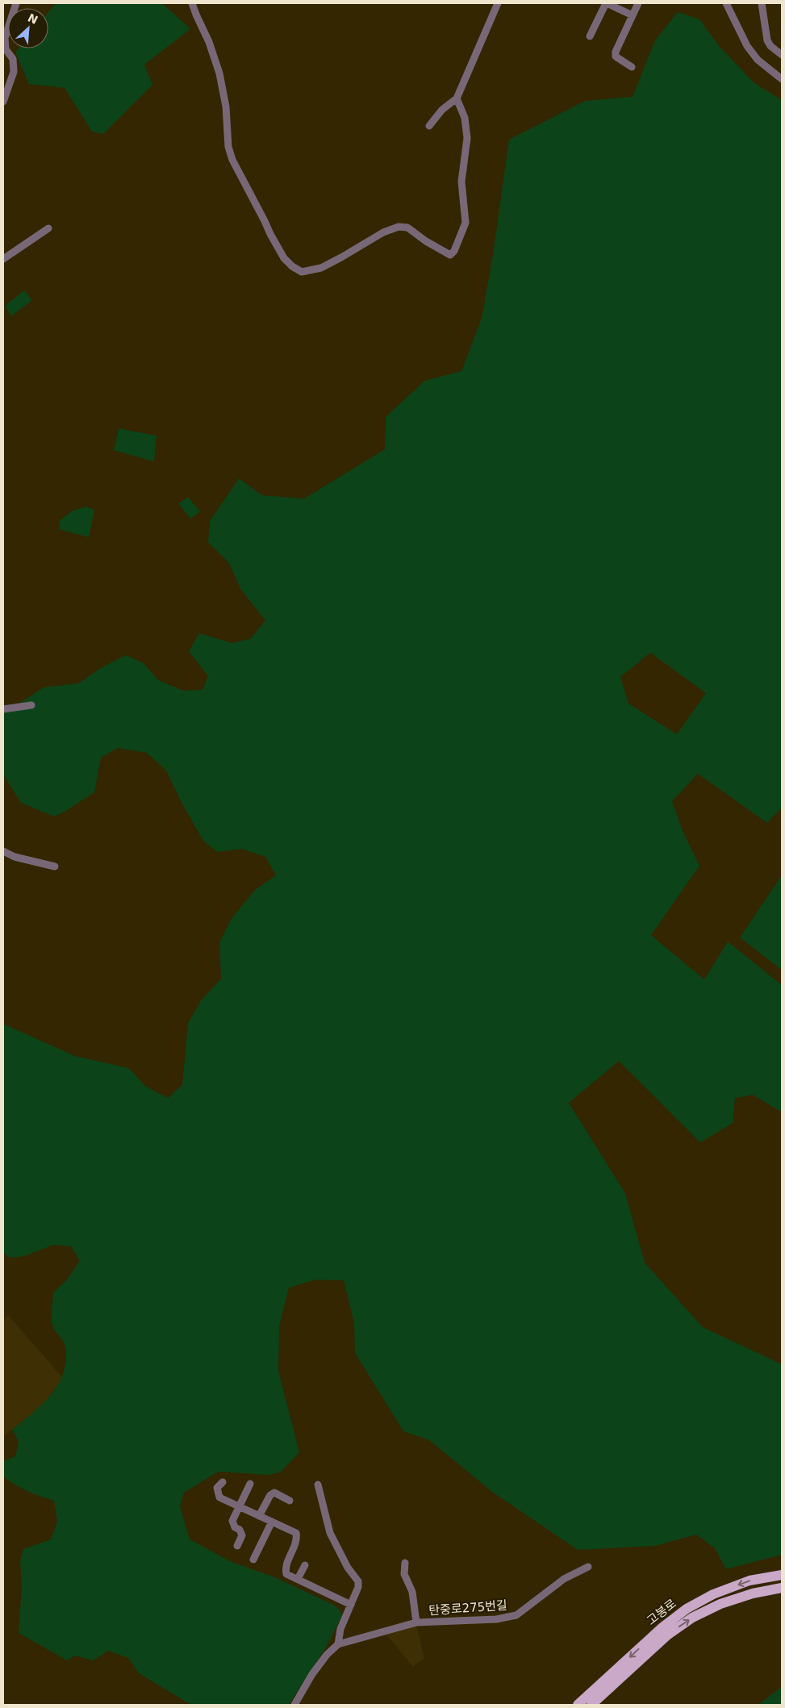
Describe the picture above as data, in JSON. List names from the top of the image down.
{
  "streets": {
    "main road": ["고봉로"],
    "street": ["탄중로275번길"]
  },
  "north": "top right"
}
